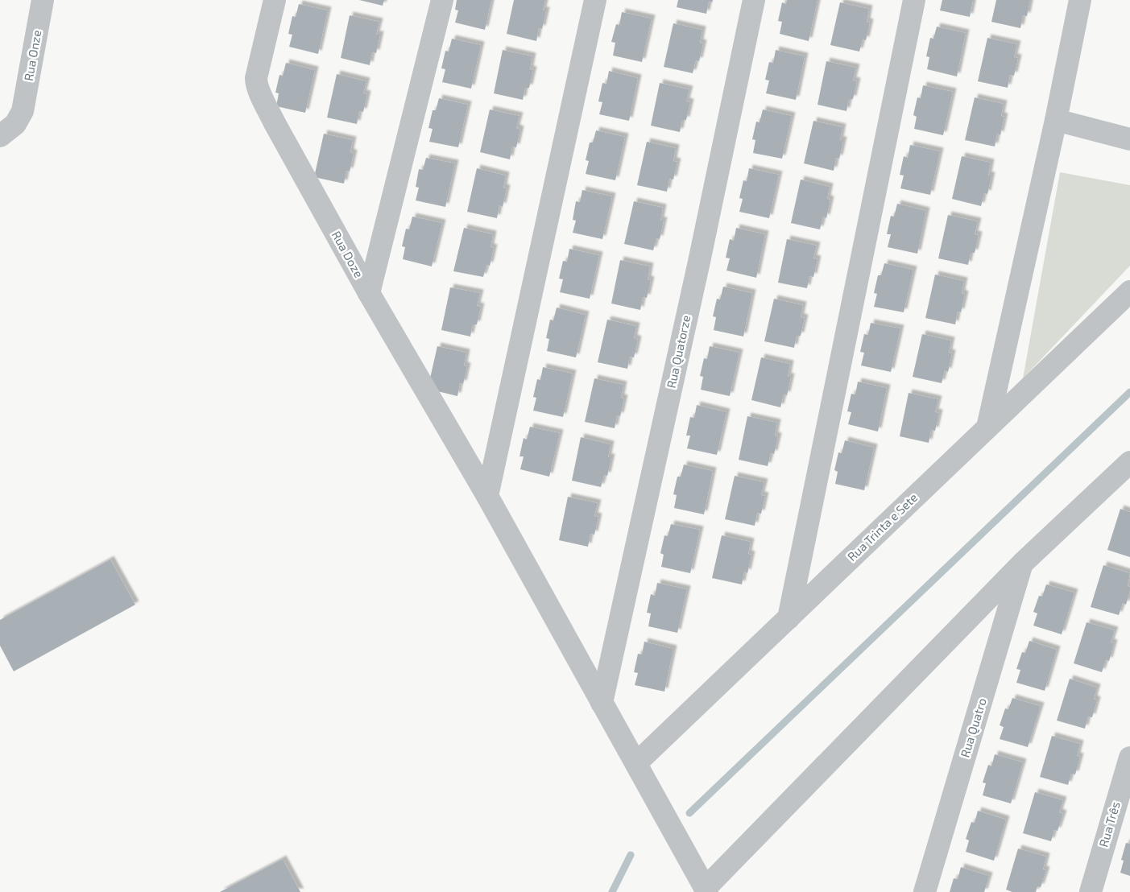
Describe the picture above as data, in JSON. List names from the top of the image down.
{
  "streets": {
    "street": [
      "Rua Onze",
      "Rua Doze",
      "Rua Quatorze",
      "Rua Trinta e Sete",
      "Rua Quatro",
      "Rua Três"
    ]
  },
  "crossings": [
    ["Rua Doze", "Rua Quatorze"],
    ["Rua Doze", "Rua Trinta e Sete"]
  ]
}
